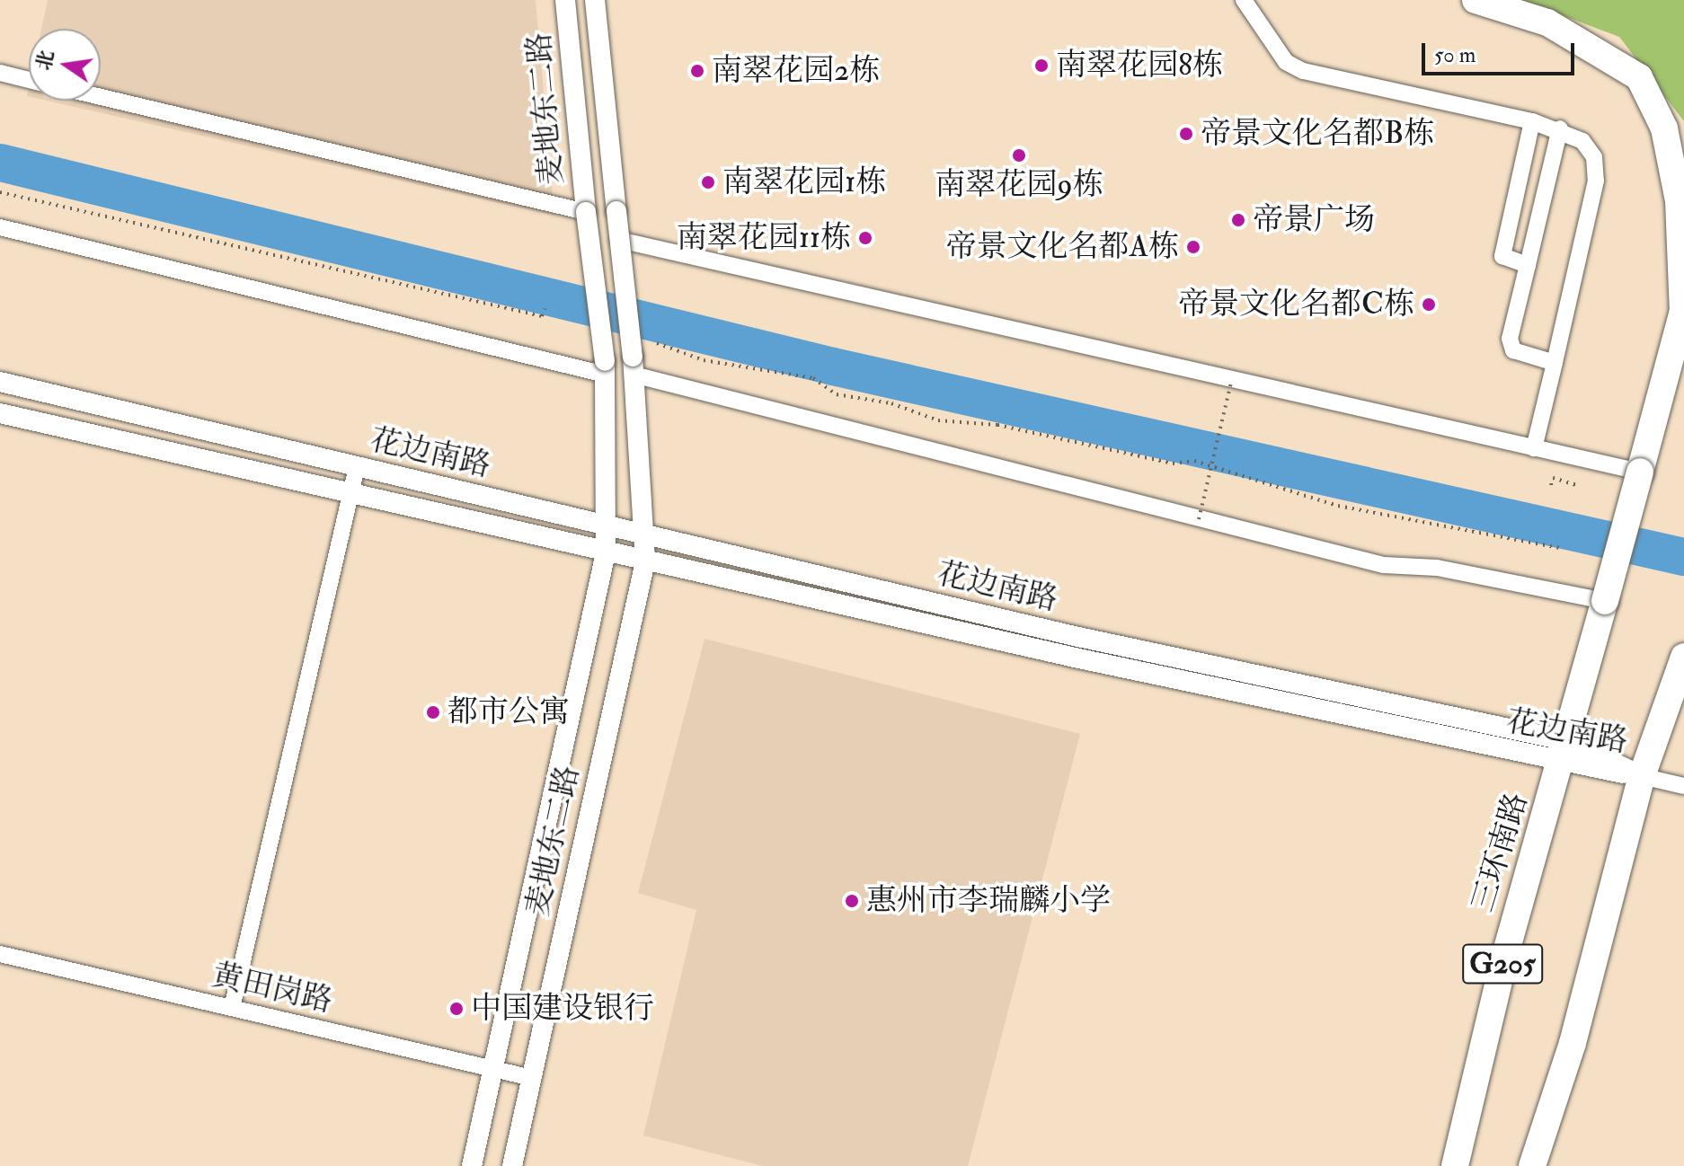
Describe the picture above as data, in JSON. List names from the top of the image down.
{
  "streets": {
    "highway": ["三环南路", "G205"],
    "street": ["麦地东二路", "花边南路", "黄田岗路"]
  },
  "crossings": [
    ["麦地东二路", "花边南路"],
    ["麦地东二路", "黄田岗路"],
    ["花边南路", "三环南路"],
    ["花边南路", "G205"],
    ["三环南路", "G205"]
  ],
  "places": [
    "南翠花园8栋",
    "南翠花园2栋",
    "帝景文化名都B栋",
    "南翠花园9栋",
    "南翠花园1栋",
    "帝景广场",
    "南翠花园11栋",
    "帝景文化名都A栋",
    "帝景文化名都C栋",
    "都市公寓",
    "惠州市李瑞麟小学",
    "中国建设银行"
  ],
  "scale_bar": "50 m",
  "north": "left"
}
